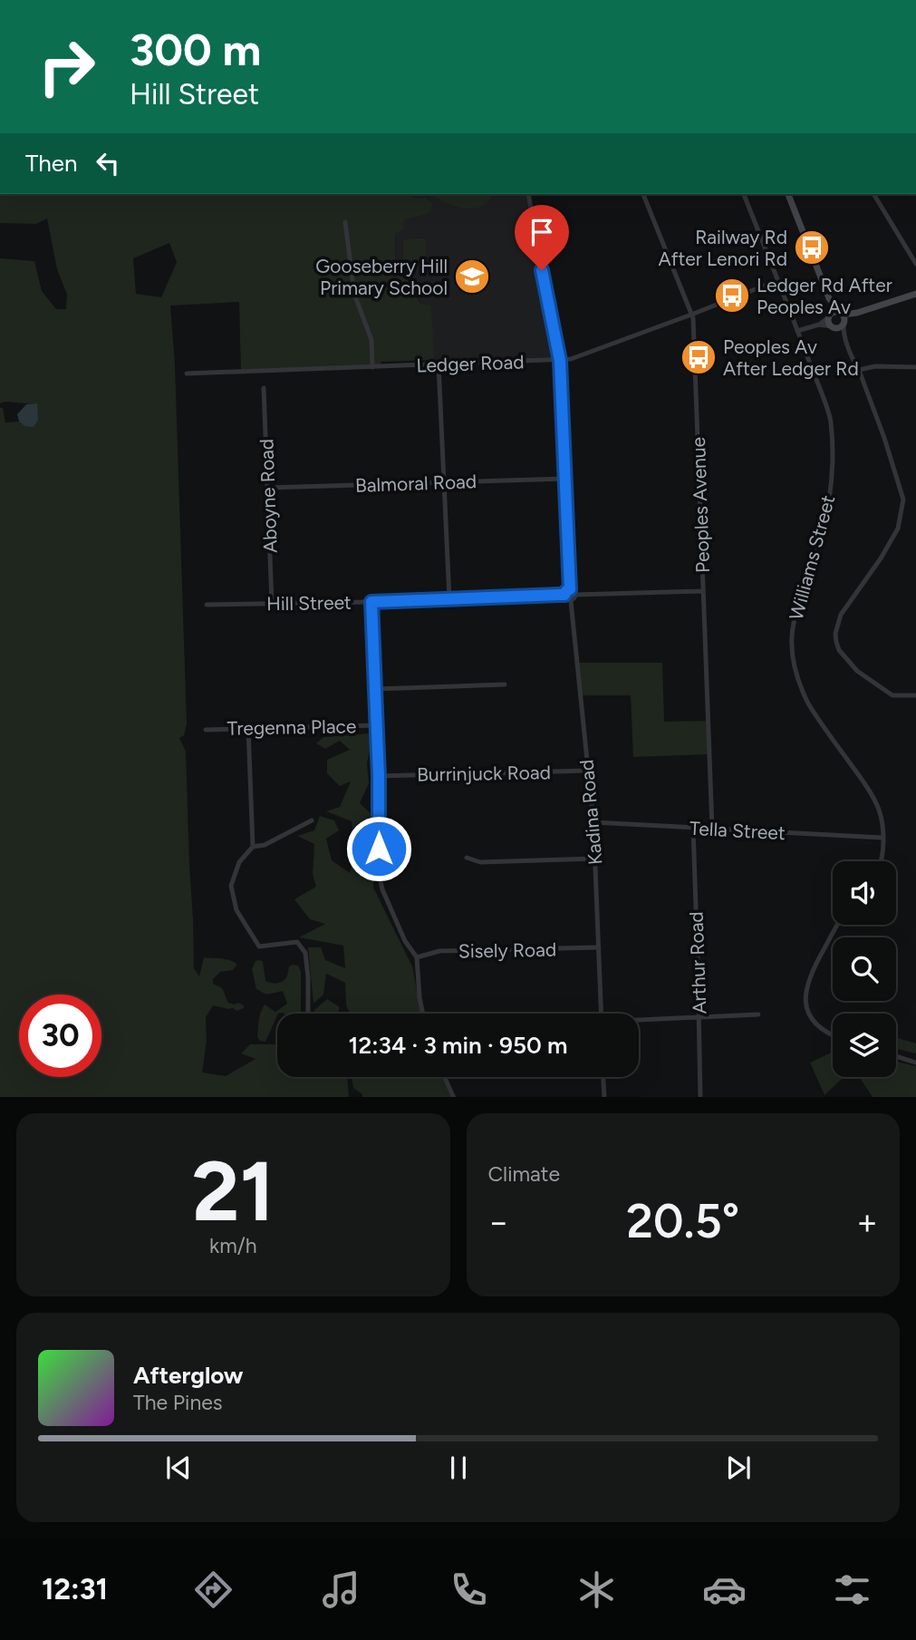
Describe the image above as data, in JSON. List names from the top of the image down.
{
  "streets": {
    "street": [
      "Ledger Road",
      "Balmoral Road",
      "Aboyne Road",
      "Peoples Avenue",
      "Williams Street",
      "Hill Street",
      "Tregenna Place",
      "Burrinjuck Road",
      "Kadina Road",
      "Tella Street",
      "Sisely Road",
      "Arthur Road"
    ]
  },
  "crossings": [
    ["Ledger Road", "Peoples Avenue"],
    ["Ledger Road", "Williams Street"],
    ["Balmoral Road", "Aboyne Road"],
    ["Aboyne Road", "Hill Street"],
    ["Peoples Avenue", "Tella Street"],
    ["Williams Street", "Tella Street"],
    ["Hill Street", "Kadina Road"],
    ["Burrinjuck Road", "Kadina Road"],
    ["Kadina Road", "Tella Street"],
    ["Kadina Road", "Sisely Road"],
    ["Tella Street", "Arthur Road"]
  ],
  "places": {
    "bus stop": ["Railway Rd After Lenori Rd", "Ledger Rd After Peoples Av", "Peoples Av After Ledger Rd"],
    "school or university": ["Gooseberry Hill Primary School"]
  },
  "page": {
    "turn": ["300 m", "Hill Street"],
    "then": "Then",
    "limit": "30",
    "trip": "12:34 · 3 min · 950 m",
    "tile": [
      ["21", "km/h"],
      "Climate"
    ],
    "heat": ["−", "20.5°", "+"],
    "song": ["Afterglow", "The Pines"],
    "tabs": "12:31"
  }
}
